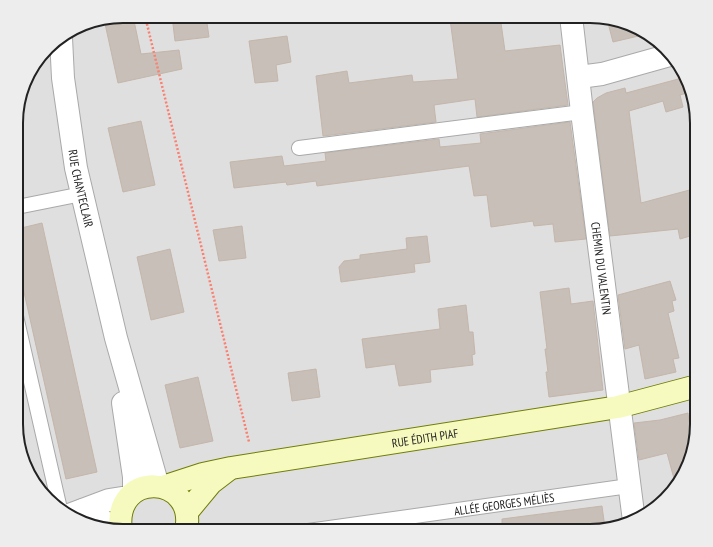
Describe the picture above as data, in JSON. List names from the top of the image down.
{
  "streets": {
    "street": ["RUE CHANTECLAIR", "CHEMIN DU VALENTIN", "RUE ÉDITH PIAF"],
    "lane": ["ALLÉE GEORGES MÉLIÈS"]
  },
  "crossings": [
    ["RUE CHANTECLAIR", "RUE ÉDITH PIAF"],
    ["CHEMIN DU VALENTIN", "RUE ÉDITH PIAF"],
    ["CHEMIN DU VALENTIN", "ALLÉE GEORGES MÉLIÈS"]
  ]
}
